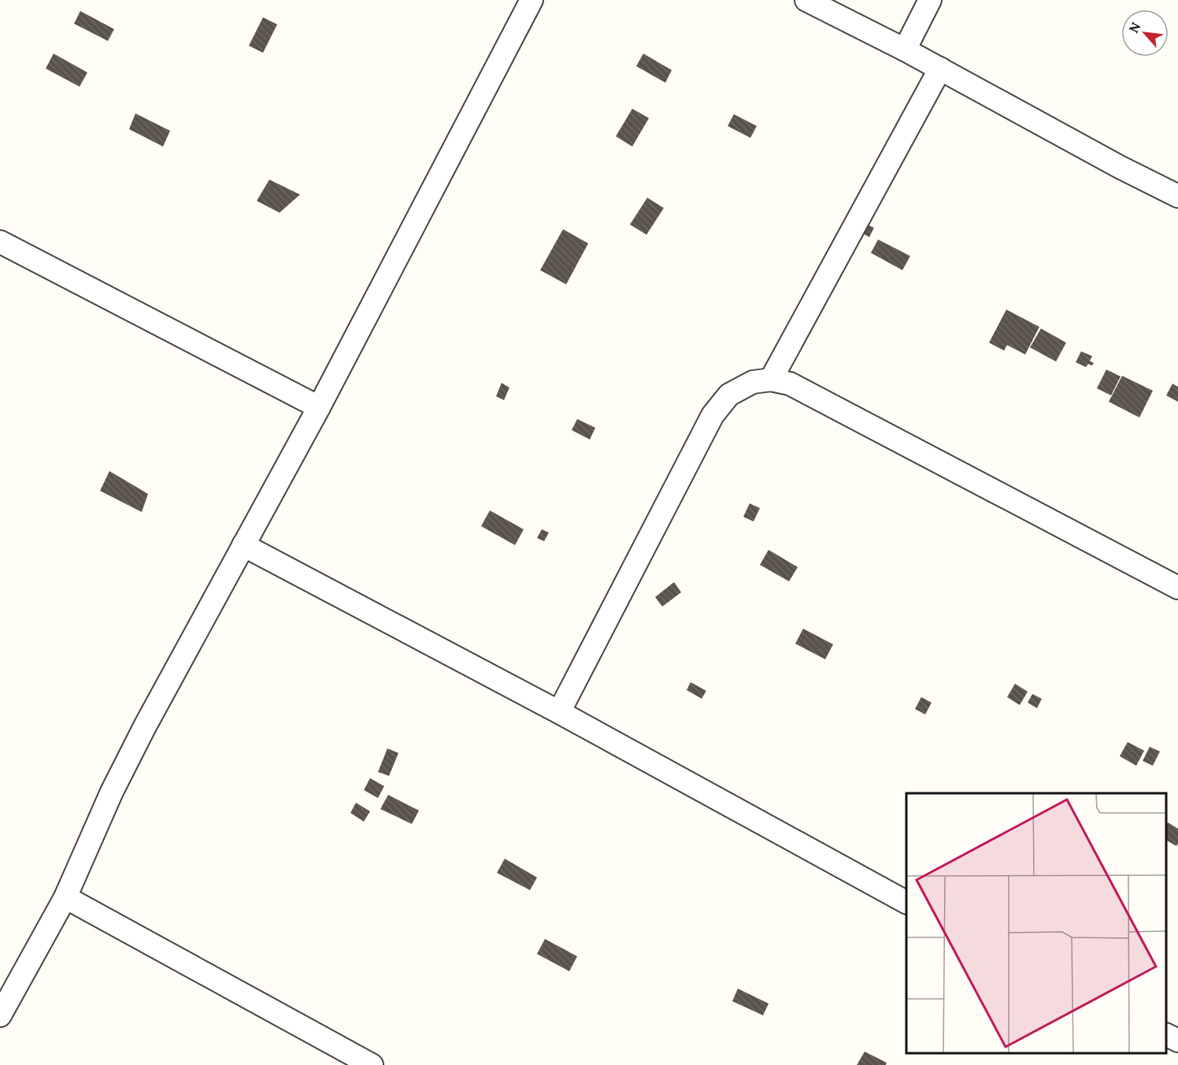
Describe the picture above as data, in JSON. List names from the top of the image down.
{
  "north": "top left"
}
